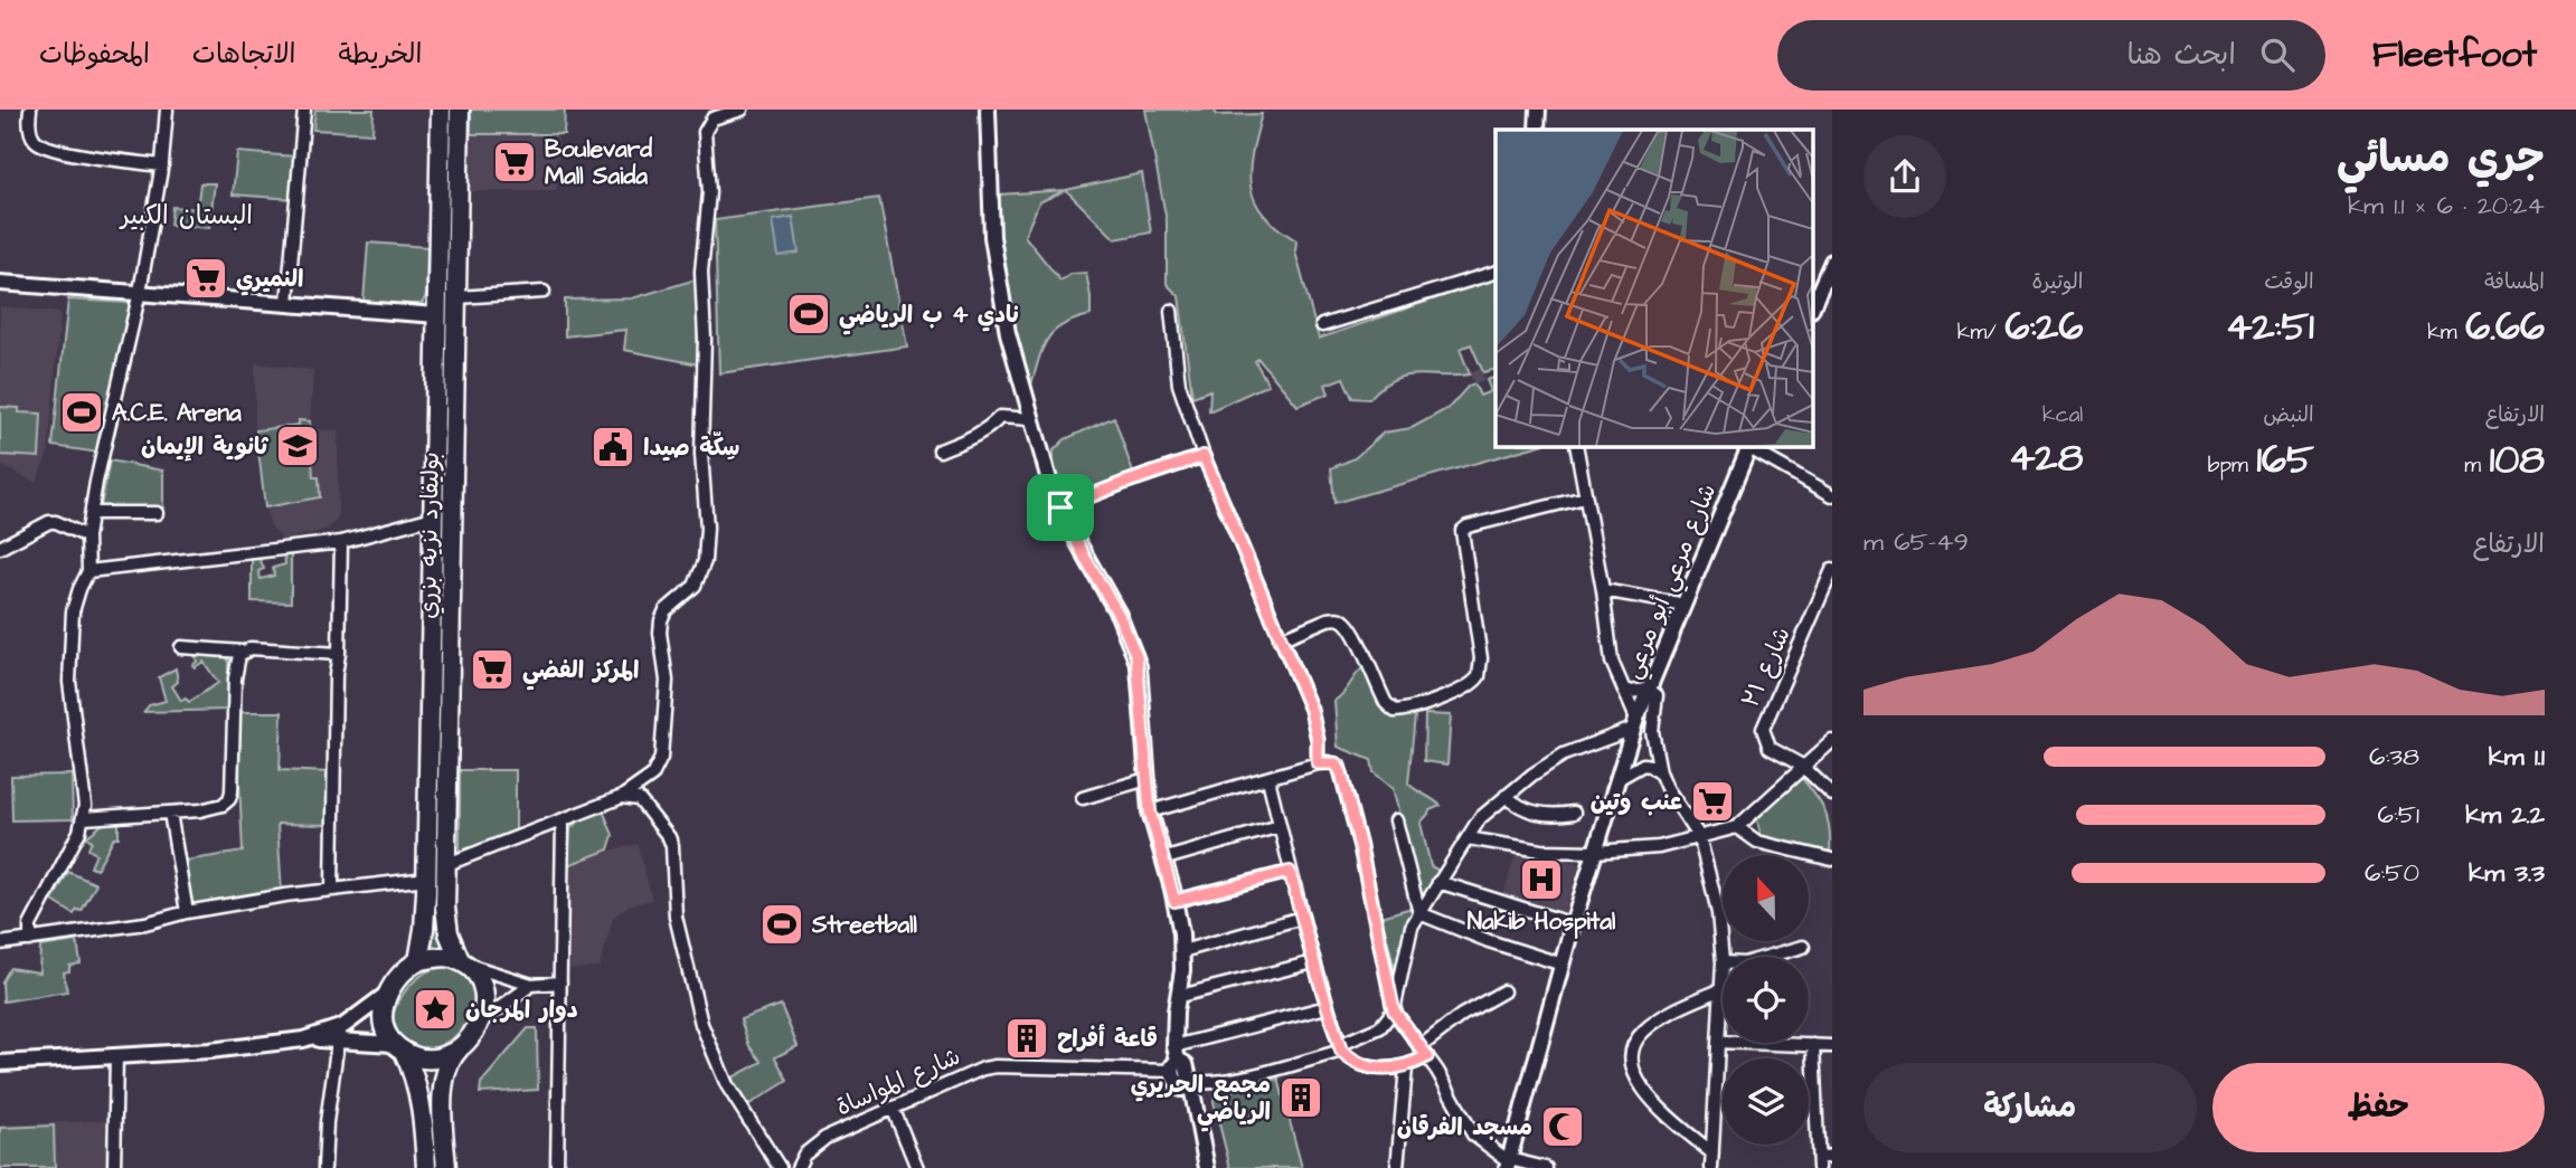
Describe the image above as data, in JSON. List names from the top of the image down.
{
  "streets": {
    "highway": ["بوليفارد نزيه بزري"],
    "main road": ["شارع مرعي أبو مرعي"],
    "street": ["شارع ٣١", "شارع المواساة"]
  },
  "districts": ["البستان الكبير"],
  "places": {
    "supermarket": [
      "Boulevard Mall Saida",
      "النميري",
      "المركز الفضي",
      "عنب وتين"
    ],
    "sports": ["نادي 4 ب الرياضي", "A.C.E. Arena", "Streetball"],
    "school or university": ["ثانوية الإيمان"],
    "public building": ["سِكّة صيدا"],
    "hospital": ["Nakib Hospital"],
    "place": ["دوار المرجان"],
    "building": ["قاعة أفراح", "مجمع الحريري الرياضي"],
    "mosque": ["مسجد الفرقان"]
  },
  "north": "top",
  "page": {
    "header": "Fleetfoot",
    "search": "ابحث هنا",
    "nav": ["الخريطة", "الاتجاهات", "المحفوظات"],
    "heading": ["جري مسائي", "20:24 · 6 × 1.1 km"],
    "stats": [
      ["المسافة", "6.66 km"],
      ["الوقت", "42:51"],
      ["الوتيرة", "6:26 /km"],
      ["الارتفاع", "108 m"],
      ["النبض", "165 bpm"],
      ["kcal", "428"]
    ],
    "chart": ["الارتفاع", "49–65 m"],
    "list": [
      {
        "name": "1.1 km",
        "note": "6:38"
      },
      {
        "name": "2.2 km",
        "note": "6:51"
      },
      {
        "name": "3.3 km",
        "note": "6:50"
      }
    ],
    "buttons": ["حفظ", "مشاركة"]
  }
}
